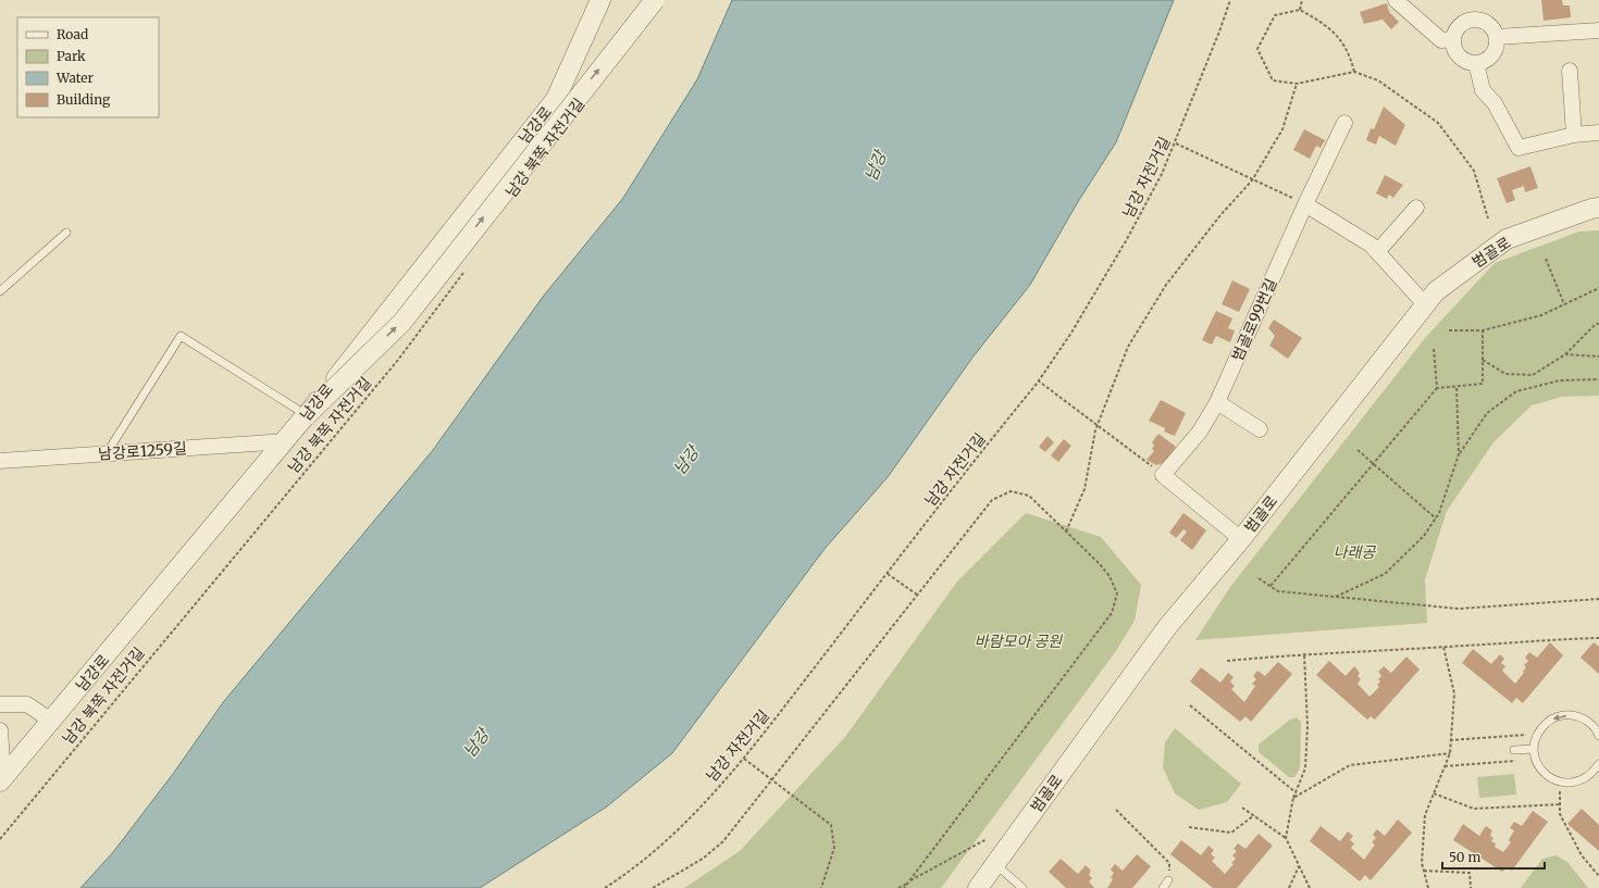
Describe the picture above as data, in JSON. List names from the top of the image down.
{
  "streets": {
    "street": [
      "남강로",
      "범골로",
      "범골로99번길",
      "남강로1259길"
    ],
    "path": ["남강 북쪽 자전거길", "남강 자전거길"]
  },
  "crossings": [
    ["남강로", "남강로1259길"]
  ],
  "water": ["남강"],
  "parks": ["나래공", "바람모아 공원"],
  "legend": [
    "Road",
    "Park",
    "Water",
    "Building"
  ],
  "scale_bar": "50 m"
}
